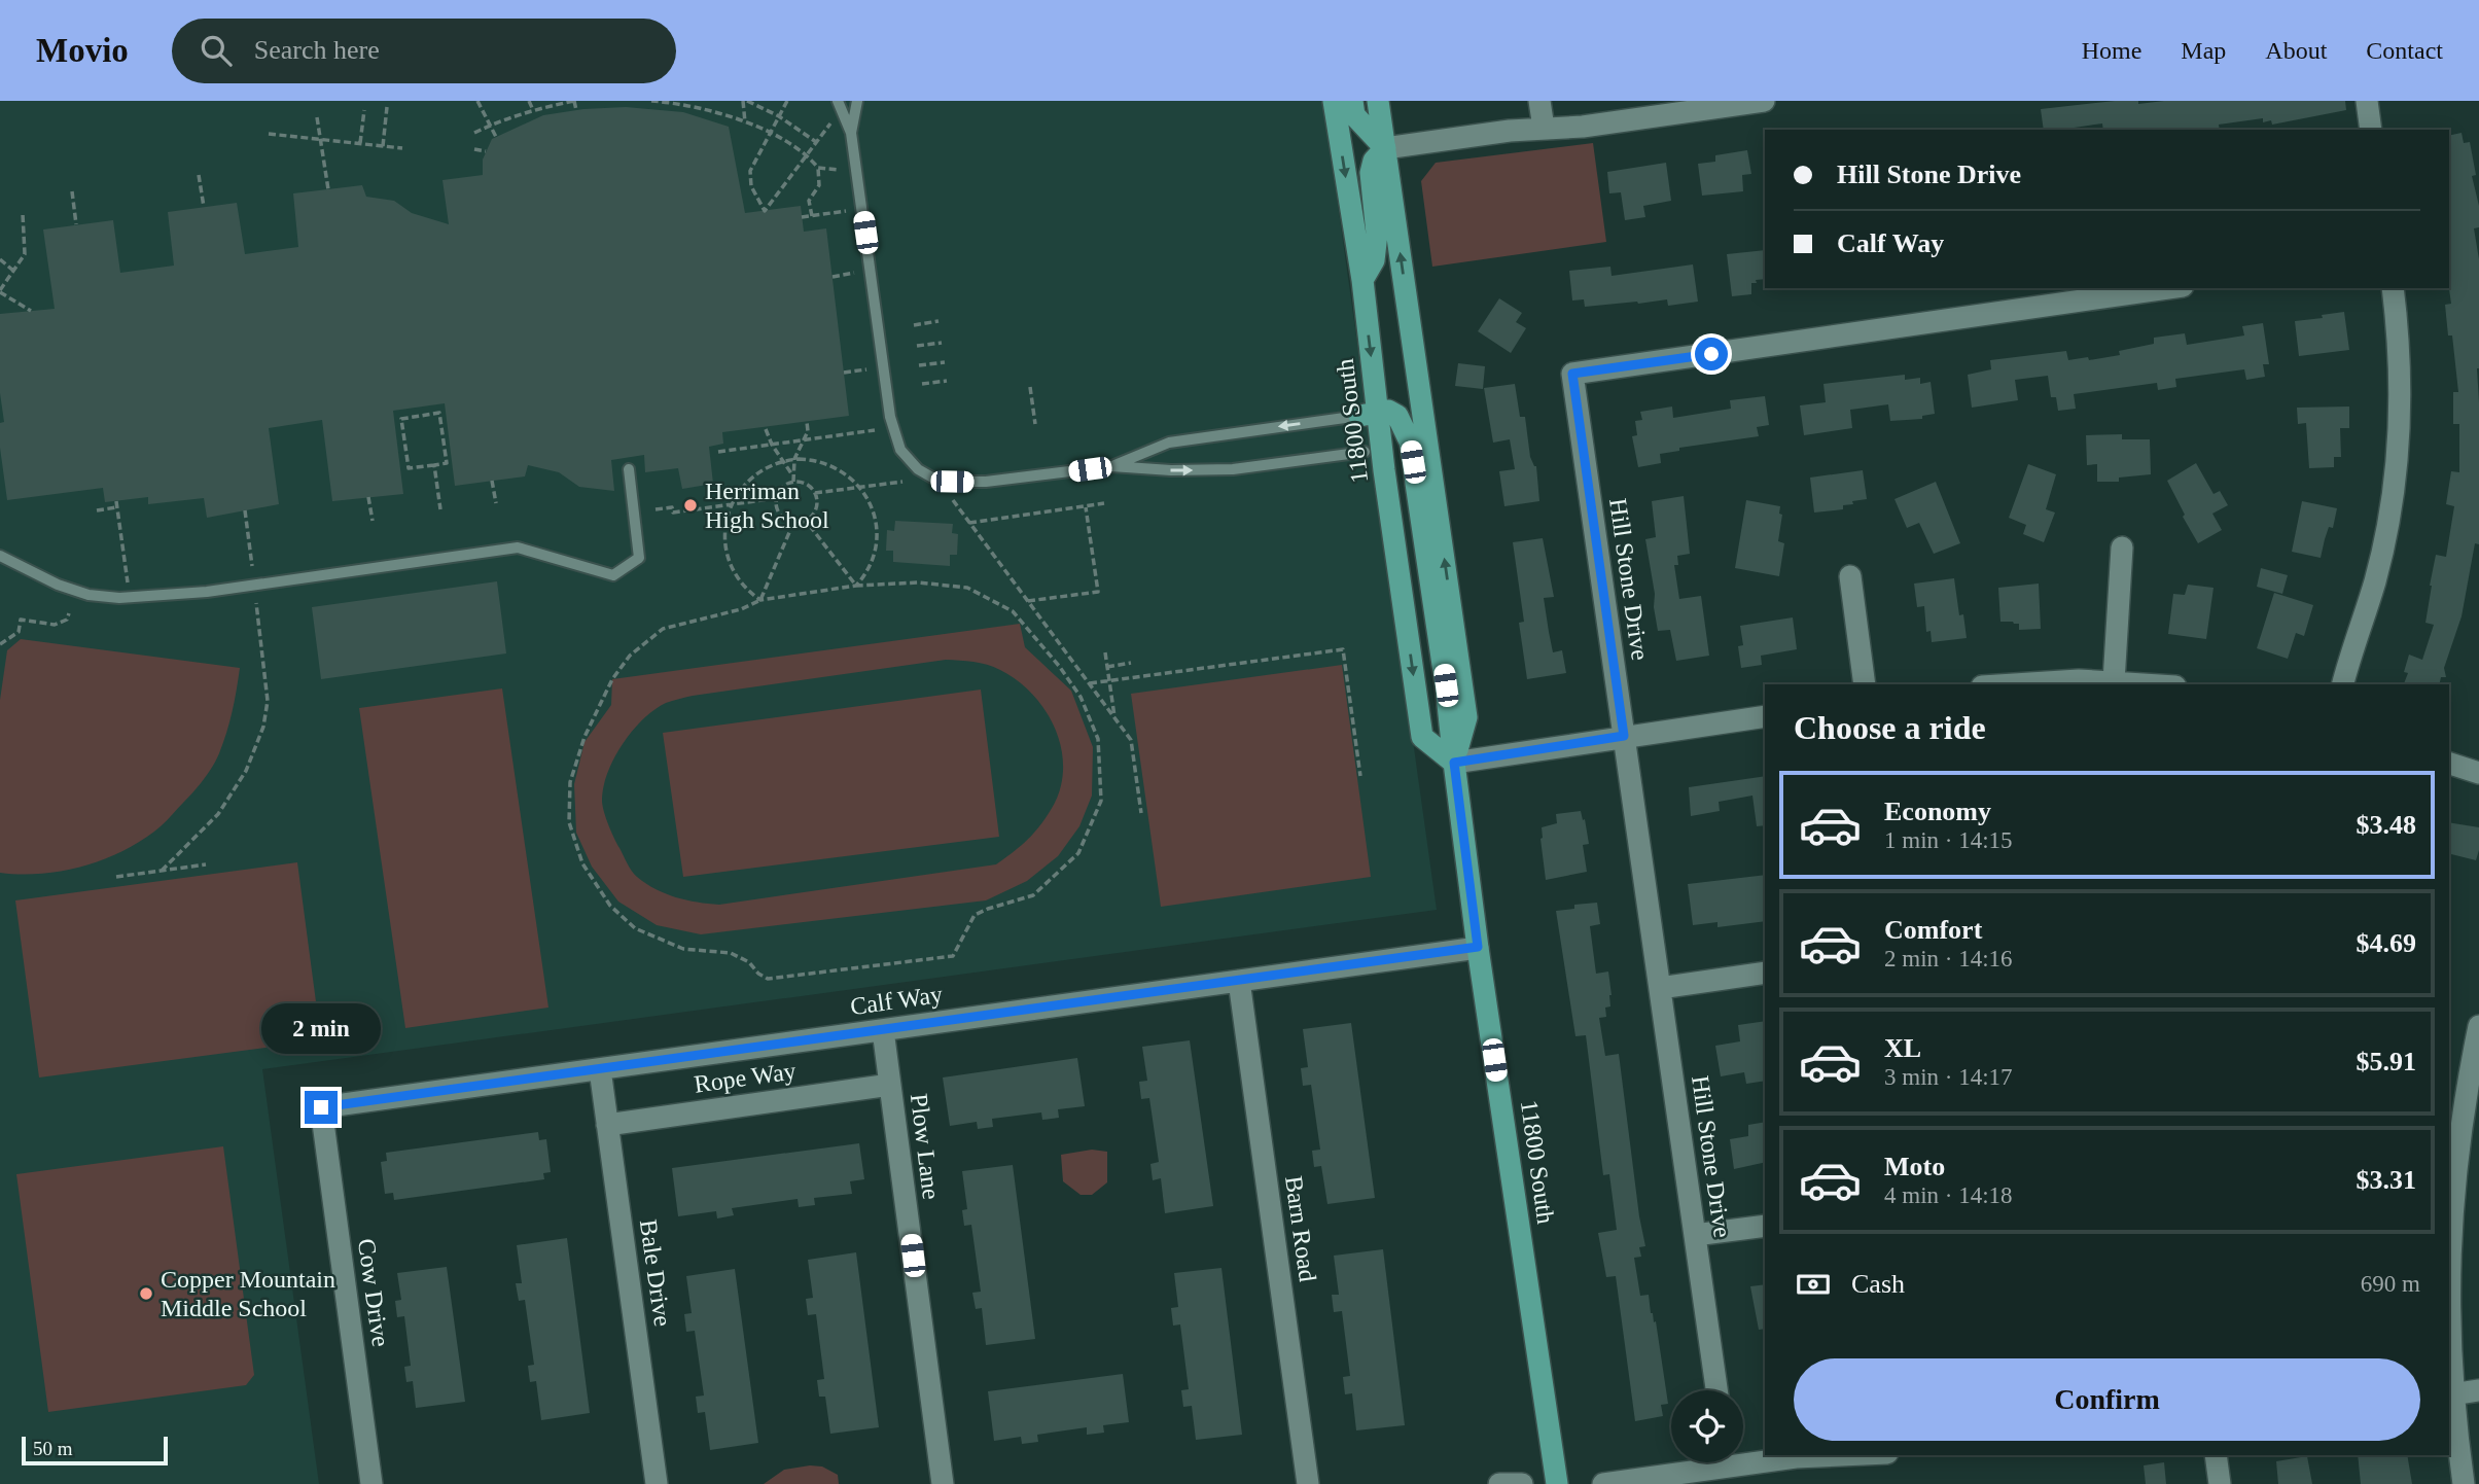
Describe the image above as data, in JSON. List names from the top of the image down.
{
  "streets": {
    "main road": ["11800 South"],
    "street": [
      "Hill Stone Drive",
      "Calf Way",
      "Rope Way",
      "Plow Lane",
      "Barn Road",
      "Bale Drive",
      "Cow Drive"
    ]
  },
  "crossings": [
    ["11800 South", "Calf Way"],
    ["Calf Way", "Plow Lane"],
    ["Calf Way", "Barn Road"],
    ["Calf Way", "Bale Drive"],
    ["Calf Way", "Cow Drive"],
    ["Rope Way", "Plow Lane"],
    ["Rope Way", "Bale Drive"]
  ],
  "places": ["Herriman High School", "Copper Mountain Middle School"],
  "scale_bar": "50 m",
  "page": {
    "header": "Movio",
    "search": "Search here",
    "nav": [
      "Home",
      "Map",
      "About",
      "Contact"
    ],
    "banner": ["Hill Stone Drive", "Calf Way"],
    "heading": "Choose a ride",
    "list": [
      {
        "name": "Economy",
        "note": "1 min · 14:15",
        "value": "$3.48"
      },
      {
        "name": "Comfort",
        "note": "2 min · 14:16",
        "value": "$4.69"
      },
      {
        "name": "XL",
        "note": "3 min · 14:17",
        "value": "$5.91"
      },
      {
        "name": "Moto",
        "note": "4 min · 14:18",
        "value": "$3.31"
      }
    ],
    "bubble": "2 min",
    "pay": ["Cash", "690 m"],
    "buttons": "Confirm",
    "scale": "50 m"
  }
}
